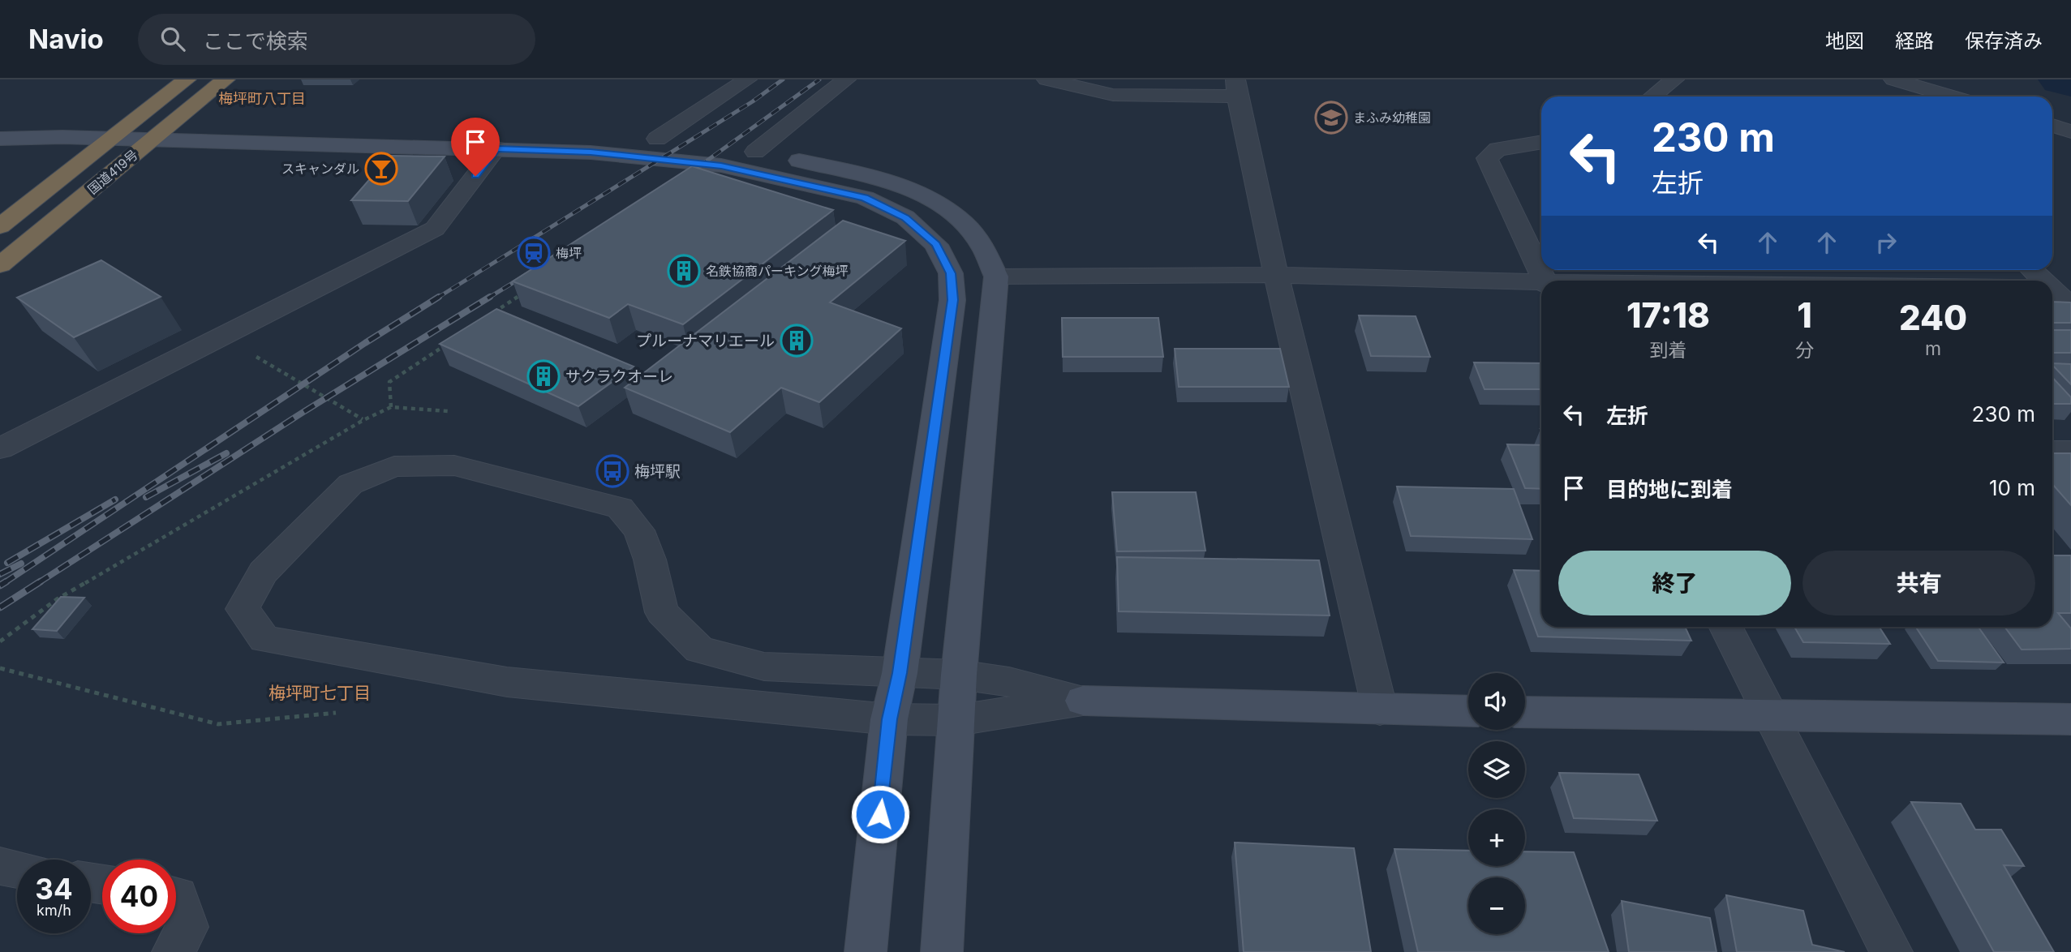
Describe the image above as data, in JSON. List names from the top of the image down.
{
  "streets": {
    "highway": ["国道419号"]
  },
  "districts": ["梅坪町八丁目", "梅坪町七丁目"],
  "places": {
    "school or university": ["まふみ幼稚園"],
    "bar": ["スキャンダル"],
    "station": ["梅坪"],
    "building": ["名鉄協商パーキング梅坪", "プルーナマリエール", "サクラクオーレ"],
    "bus stop": ["梅坪駅"]
  },
  "page": {
    "header": "Navio",
    "search": "ここで検索",
    "nav": ["地図", "経路", "保存済み"],
    "turn": ["230 m", "左折"],
    "eta": [
      "17:18",
      "到着",
      "1",
      "分",
      "240",
      "m"
    ],
    "list": [
      {
        "name": "左折",
        "value": "230 m"
      },
      {
        "name": "目的地に到着",
        "value": "10 m"
      }
    ],
    "buttons": ["終了", "共有"],
    "map_buttons": ["+", "−"],
    "speed": "34 km/h",
    "limit": "40"
  }
}
